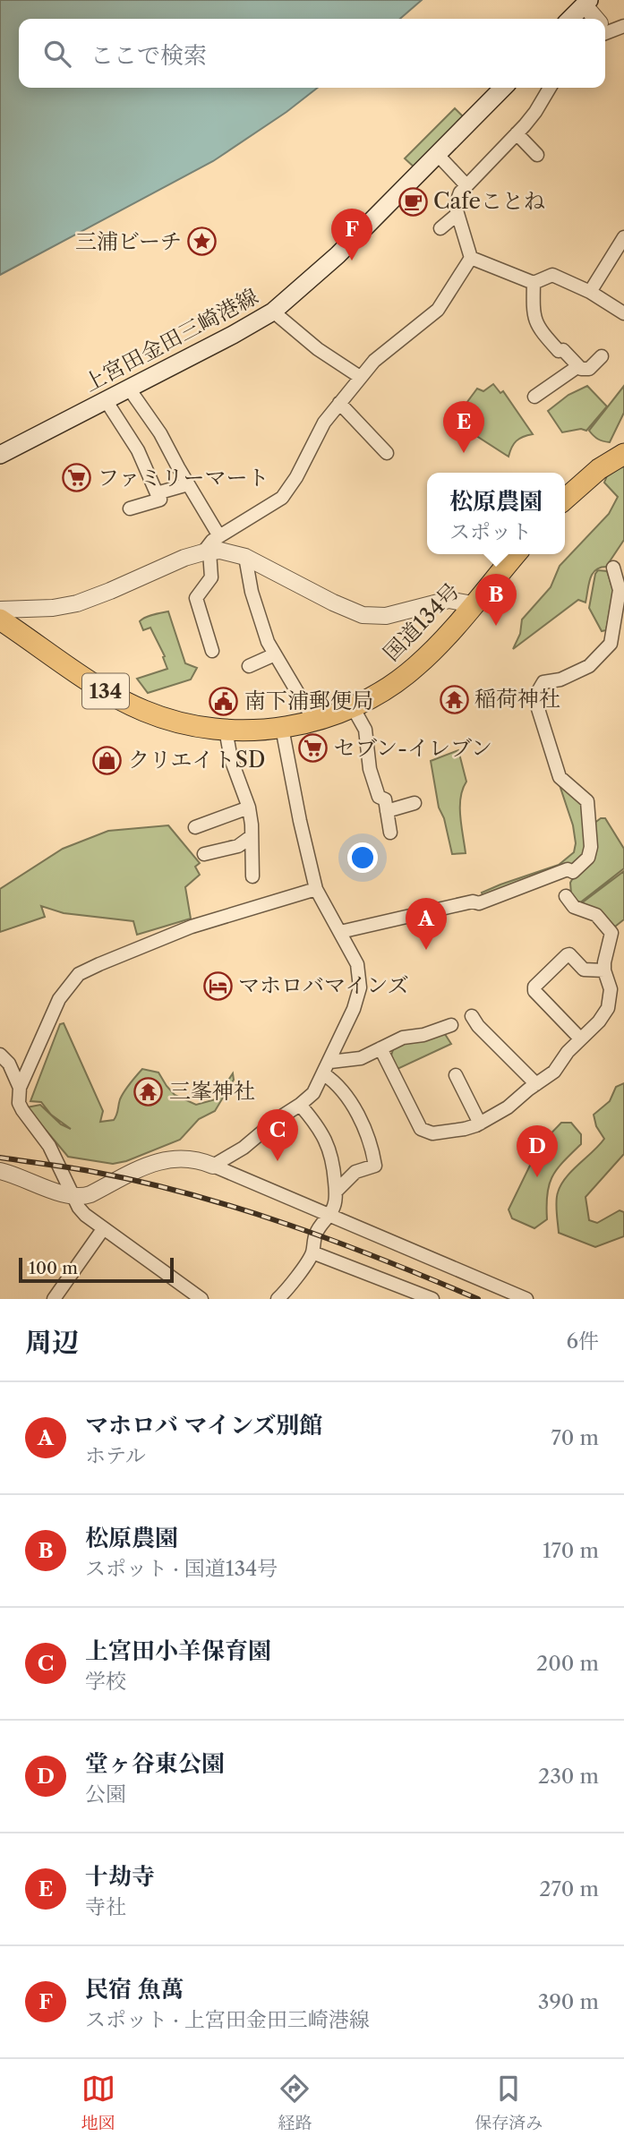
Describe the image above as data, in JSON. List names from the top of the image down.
{
  "streets": {
    "highway": ["国道134号", "134"],
    "main road": ["上宮田金田三崎港線"]
  },
  "places": {
    "cafe": ["Cafeことね"],
    "place": ["三浦ビーチ"],
    "supermarket": ["ファミリーマート", "セブン-イレブン"],
    "temple": ["稲荷神社", "三峯神社"],
    "public building": ["南下浦郵便局"],
    "shop": ["クリエイトSD"],
    "hotel": ["マホロバマインズ"]
  },
  "scale_bar": "100 m",
  "page": {
    "search": "ここで検索",
    "pins": [
      "F",
      "E",
      "B",
      "A",
      "C",
      "D"
    ],
    "popup": ["松原農園", "スポット"],
    "scale": "100 m",
    "heading": ["周辺", "6件"],
    "list": [
      {
        "mark": "A",
        "name": "マホロバ マインズ別館",
        "note": "ホテル",
        "value": "70 m"
      },
      {
        "mark": "B",
        "name": "松原農園",
        "note": "スポット · 国道134号",
        "value": "170 m"
      },
      {
        "mark": "C",
        "name": "上宮田小羊保育園",
        "note": "学校",
        "value": "200 m"
      },
      {
        "mark": "D",
        "name": "堂ヶ谷東公園",
        "note": "公園",
        "value": "230 m"
      },
      {
        "mark": "E",
        "name": "十劫寺",
        "note": "寺社",
        "value": "270 m"
      },
      {
        "mark": "F",
        "name": "民宿 魚萬",
        "note": "スポット · 上宮田金田三崎港線",
        "value": "390 m"
      }
    ],
    "nav": ["地図", "経路", "保存済み"]
  }
}
